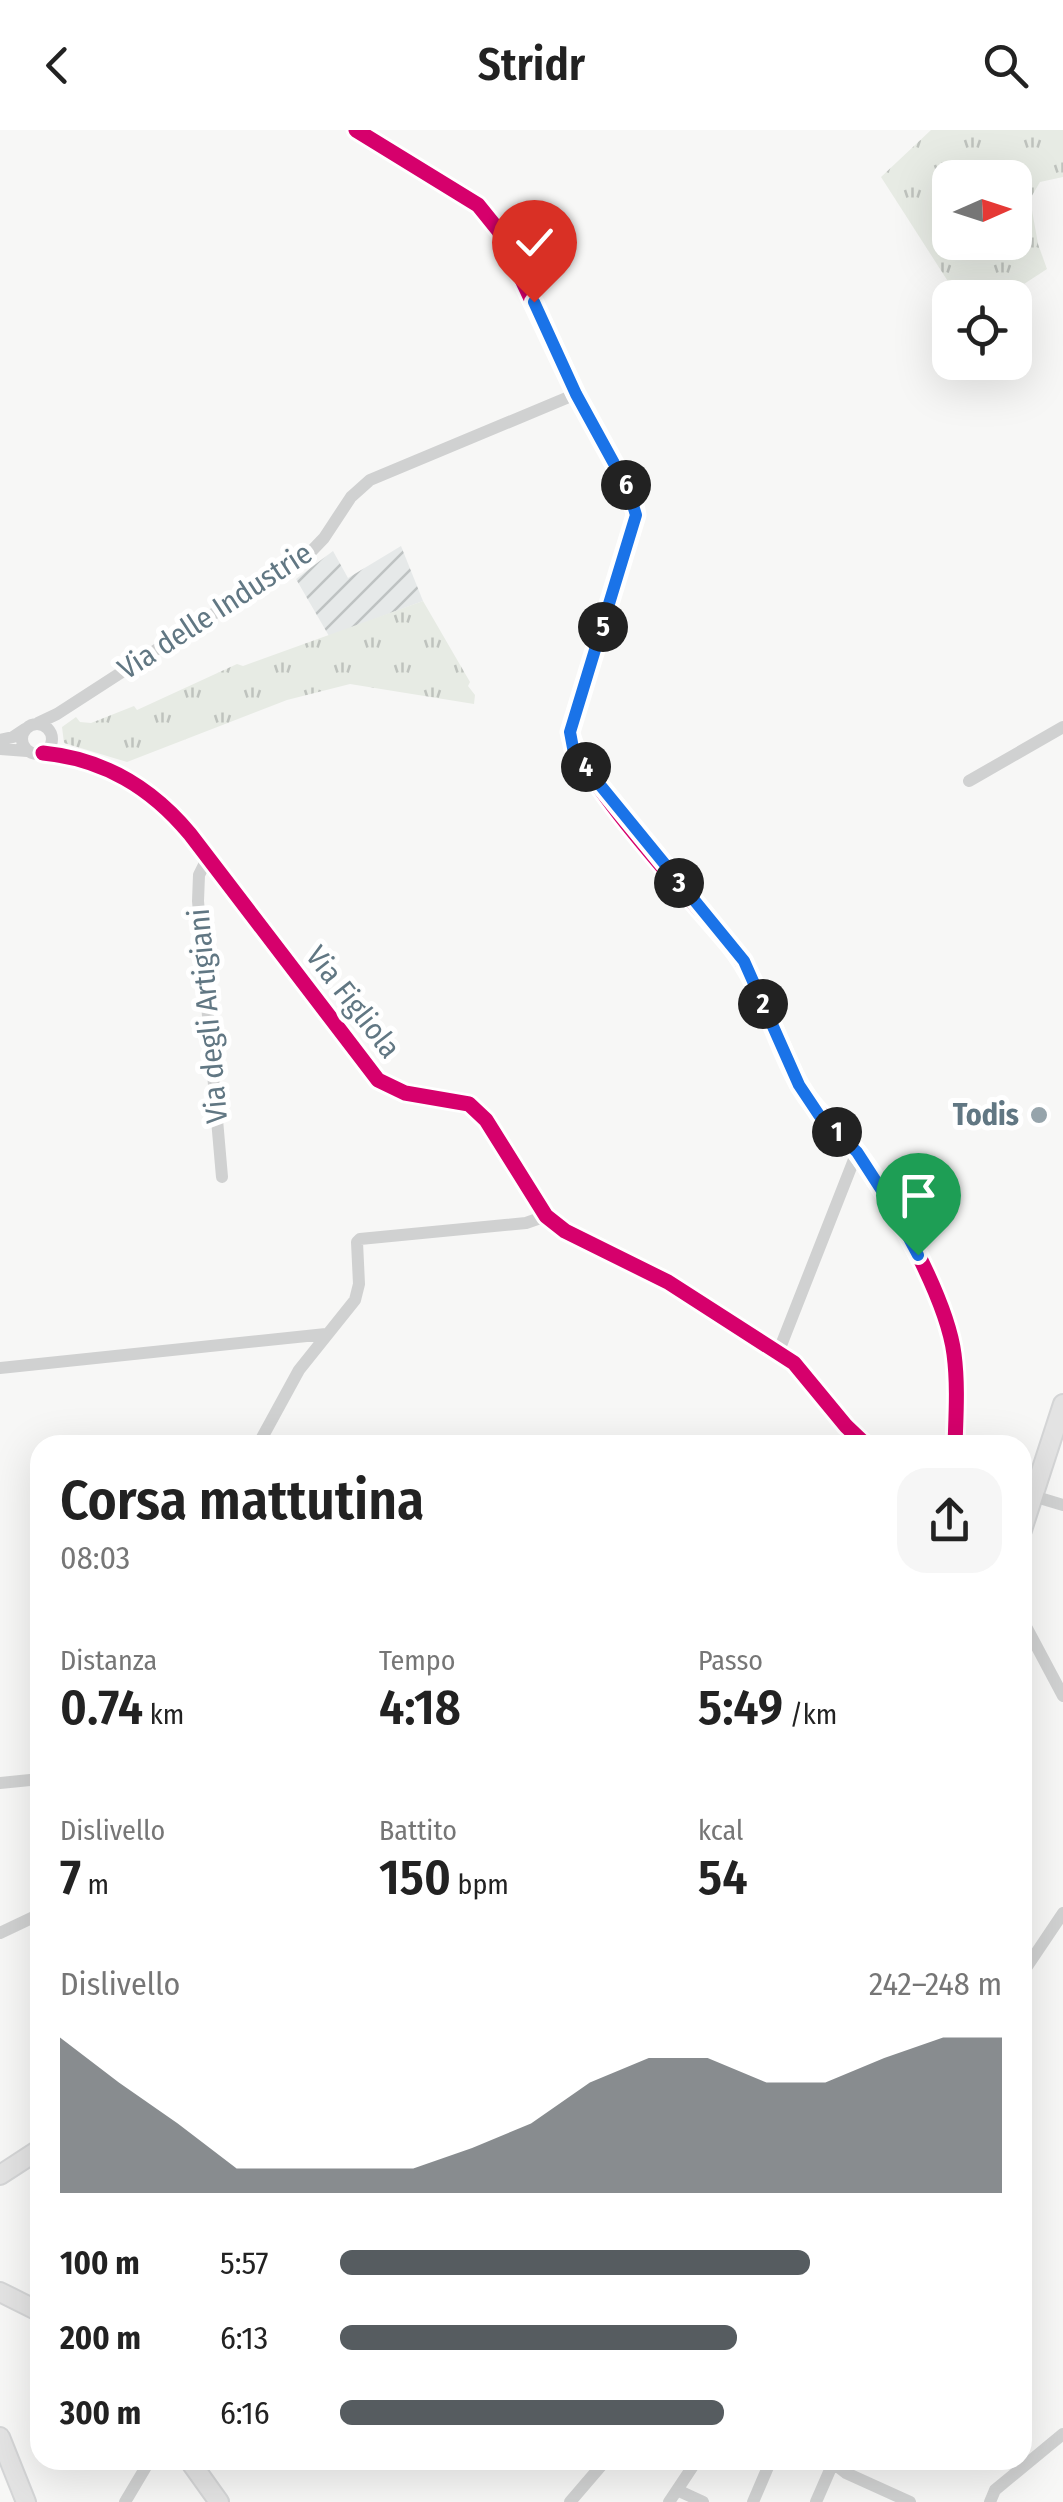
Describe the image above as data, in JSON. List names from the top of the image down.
{
  "streets": {
    "street": ["Via delle Industrie", "Via Figliola", "Via degli Artigiani"]
  },
  "crossings": [
    ["Via delle Industrie", "Via Figliola"],
    ["Via Figliola", "Via degli Artigiani"]
  ],
  "places": ["Todis"],
  "north": "right",
  "page": {
    "header": "Stridr",
    "pins": [
      "6",
      "5",
      "4",
      "3",
      "2",
      "1"
    ],
    "heading": ["Corsa mattutina", "08:03"],
    "stats": [
      ["Distanza", "0.74 km"],
      ["Tempo", "4:18"],
      ["Passo", "5:49 /km"],
      ["Dislivello", "7 m"],
      ["Battito", "150 bpm"],
      ["kcal", "54"]
    ],
    "chart": ["Dislivello", "242–248 m"],
    "list": [
      {
        "name": "100 m",
        "note": "5:57"
      },
      {
        "name": "200 m",
        "note": "6:13"
      },
      {
        "name": "300 m",
        "note": "6:16"
      }
    ]
  }
}
